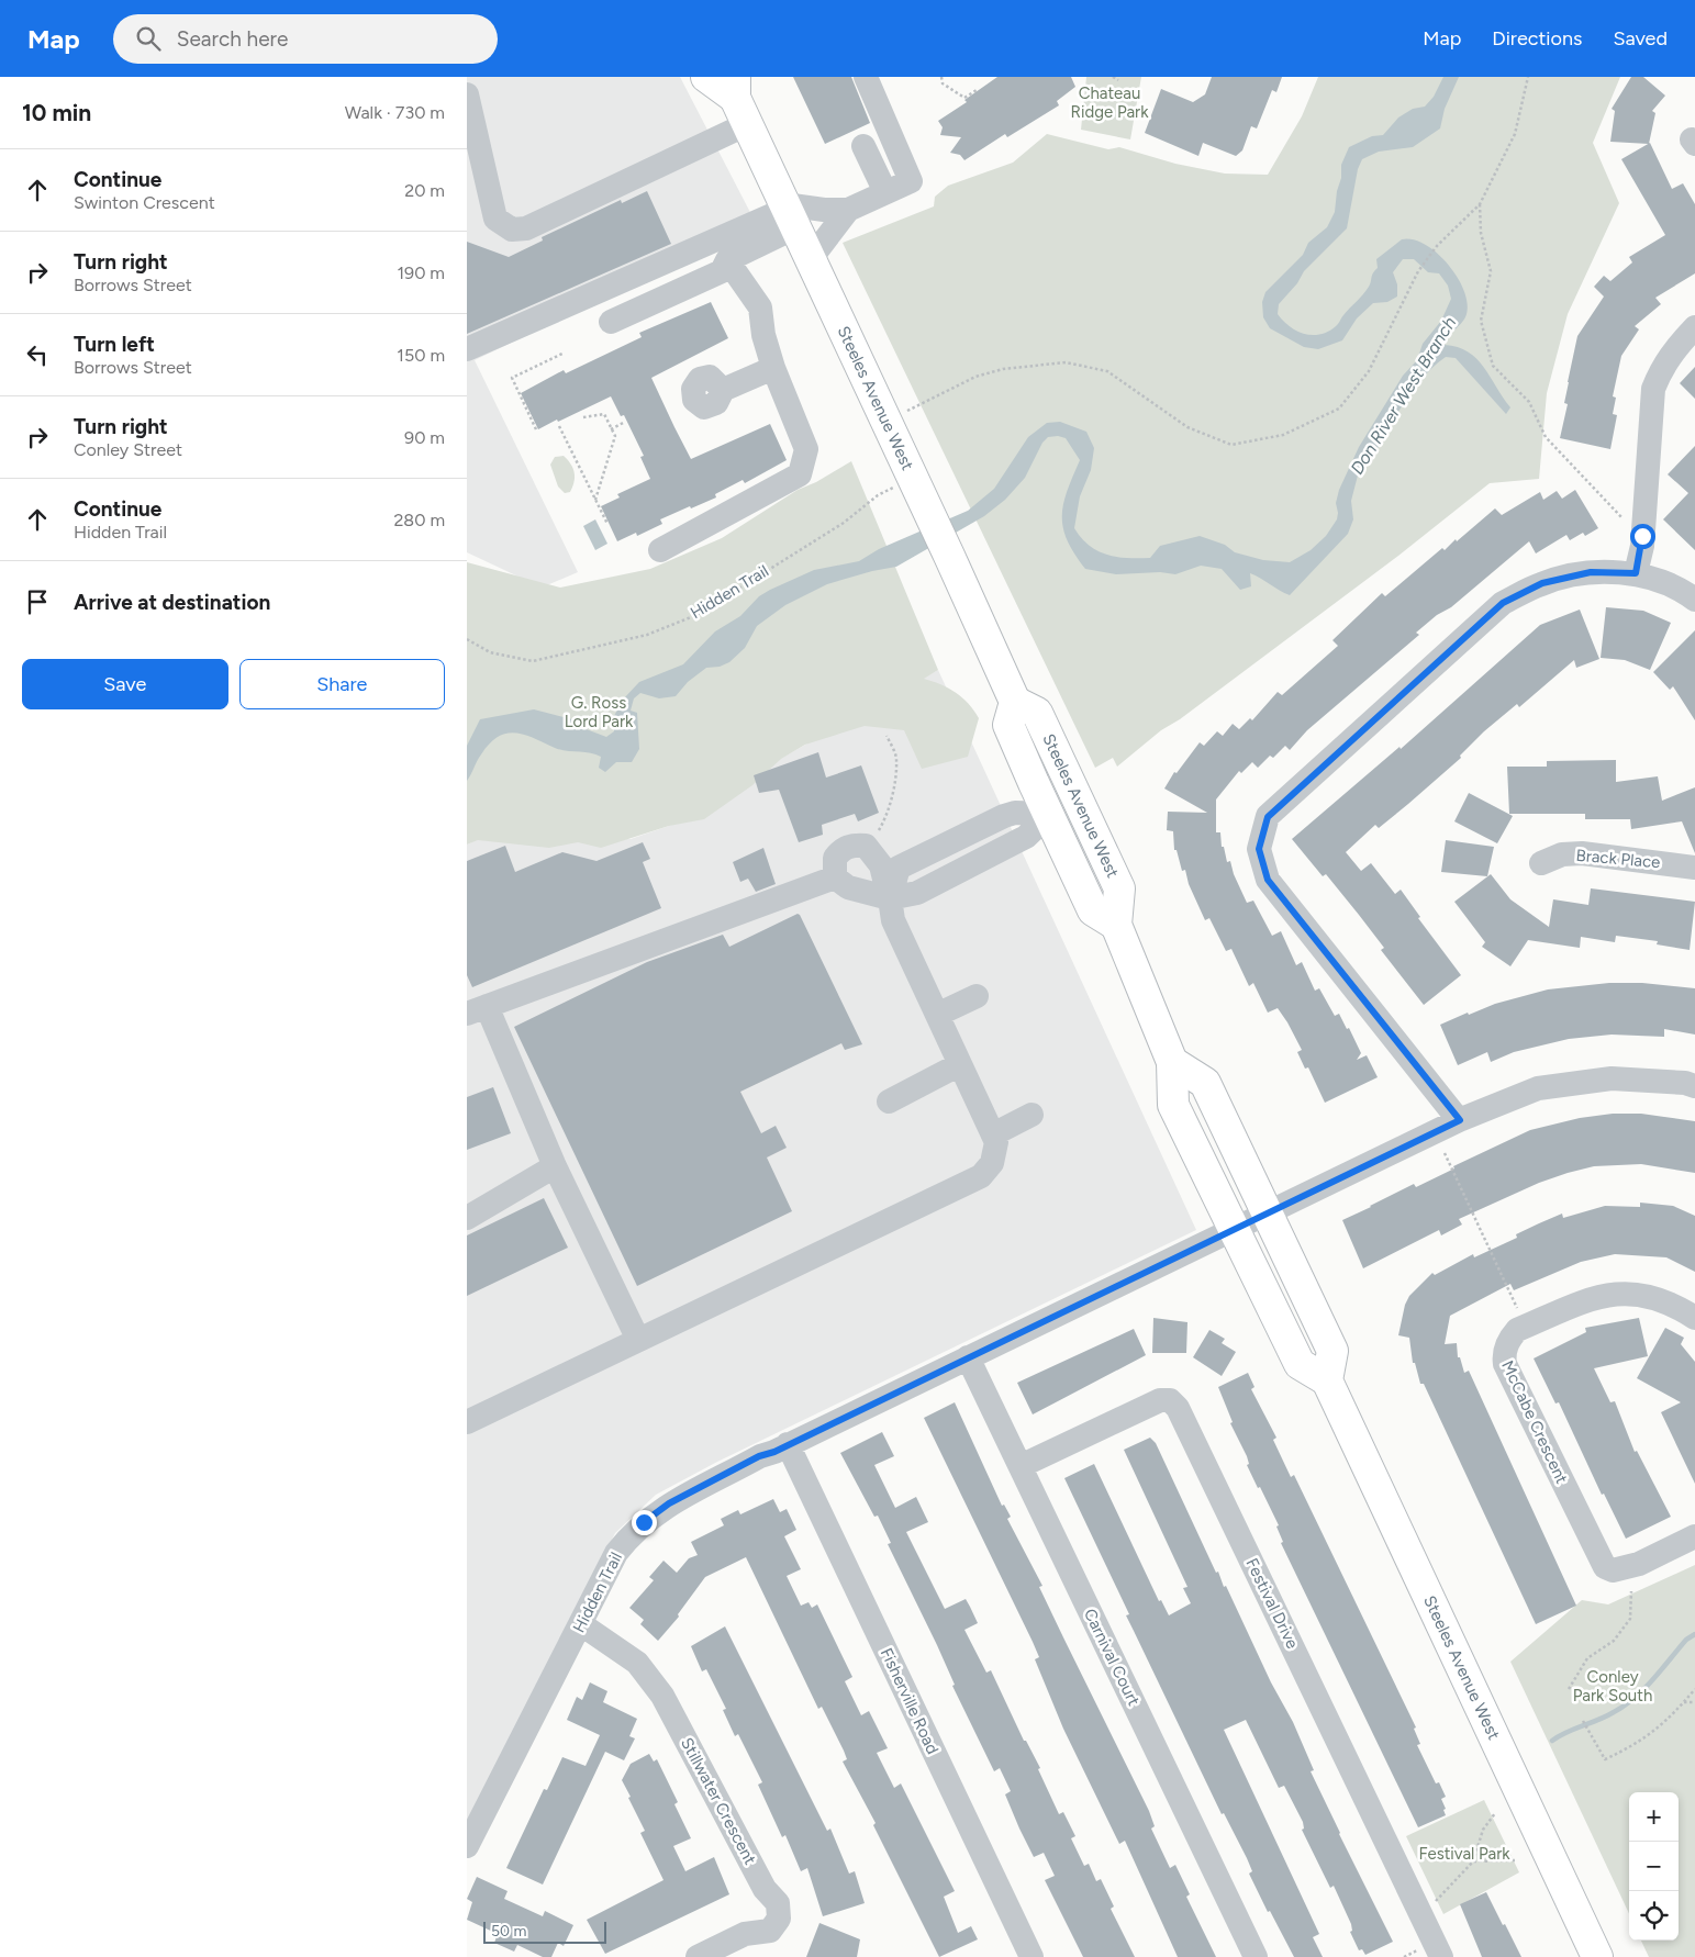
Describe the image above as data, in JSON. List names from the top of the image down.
{
  "streets": {
    "main road": ["Steeles Avenue West"],
    "street": [
      "Hidden Trail",
      "Brack Place",
      "McCabe Crescent",
      "Festival Drive",
      "Carnival Court",
      "Fisherville Road",
      "Stillwater Crescent"
    ]
  },
  "crossings": [
    ["Steeles Avenue West", "Hidden Trail"],
    ["Hidden Trail", "Carnival Court"],
    ["Hidden Trail", "Fisherville Road"],
    ["Hidden Trail", "Stillwater Crescent"],
    ["Festival Drive", "Carnival Court"]
  ],
  "water": ["Don River West Branch"],
  "parks": [
    "Chateau Ridge Park",
    "G. Ross Lord Park",
    "Conley Park South",
    "Festival Park"
  ],
  "scale_bar": "50 m",
  "page": {
    "header": "Map",
    "search": "Search here",
    "nav": ["Map", "Directions", "Saved"],
    "heading": ["10 min", "Walk · 730 m"],
    "list": [
      ["Continue", "Swinton Crescent", "20 m"],
      ["Turn right", "Borrows Street", "190 m"],
      ["Turn left", "Borrows Street", "150 m"],
      ["Turn right", "Conley Street", "90 m"],
      ["Continue", "Hidden Trail", "280 m"],
      "Arrive at destination"
    ],
    "buttons": ["Save", "Share"],
    "map_buttons": ["+", "−"],
    "scale": "50 m"
  }
}
